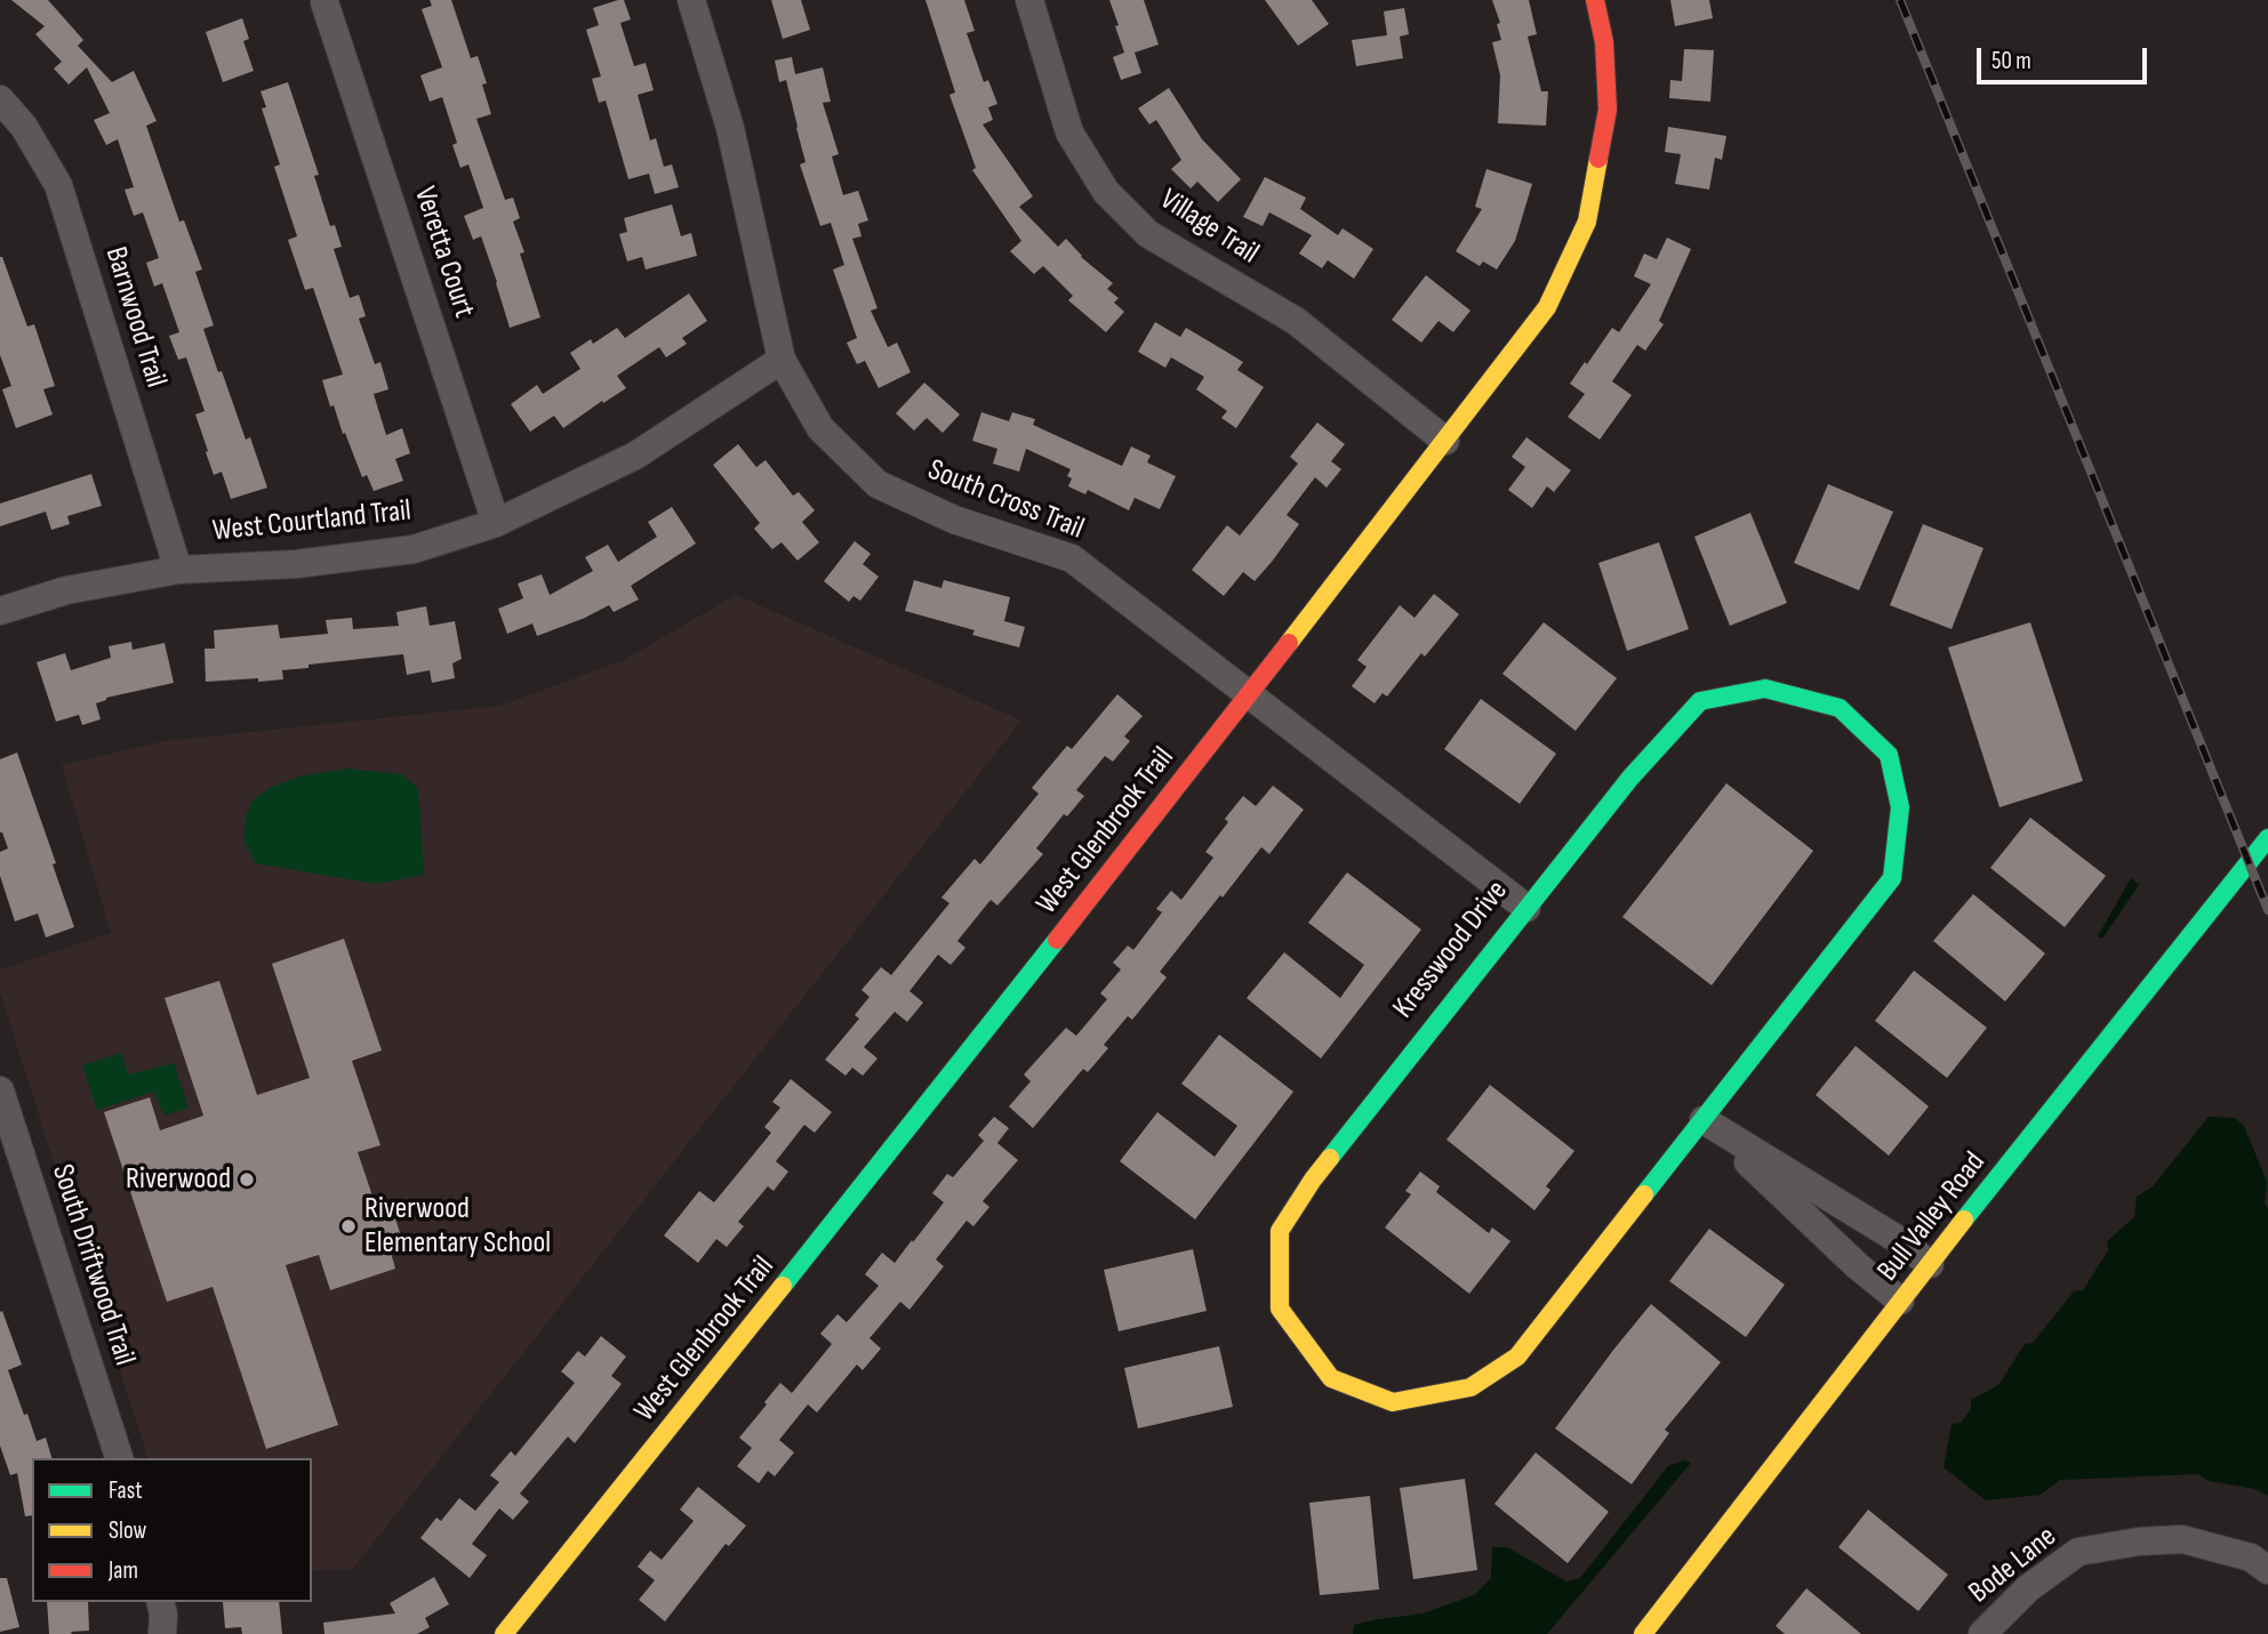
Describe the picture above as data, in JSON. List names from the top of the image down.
{
  "streets": {
    "street": [
      "Village Trail",
      "Veretta Court",
      "Barnwood Trail",
      "South Cross Trail",
      "West Courtland Trail",
      "West Glenbrook Trail",
      "Kresswood Drive",
      "Bull Valley Road",
      "South Driftwood Trail",
      "Bode Lane"
    ]
  },
  "crossings": [
    ["Village Trail", "West Glenbrook Trail"],
    ["Veretta Court", "West Courtland Trail"],
    ["Barnwood Trail", "West Courtland Trail"],
    ["South Cross Trail", "West Courtland Trail"],
    ["South Cross Trail", "West Glenbrook Trail"],
    ["South Cross Trail", "Kresswood Drive"]
  ],
  "places": ["Riverwood", "Riverwood Elementary School"],
  "legend": ["Fast", "Slow", "Jam"],
  "scale_bar": "50 m"
}
